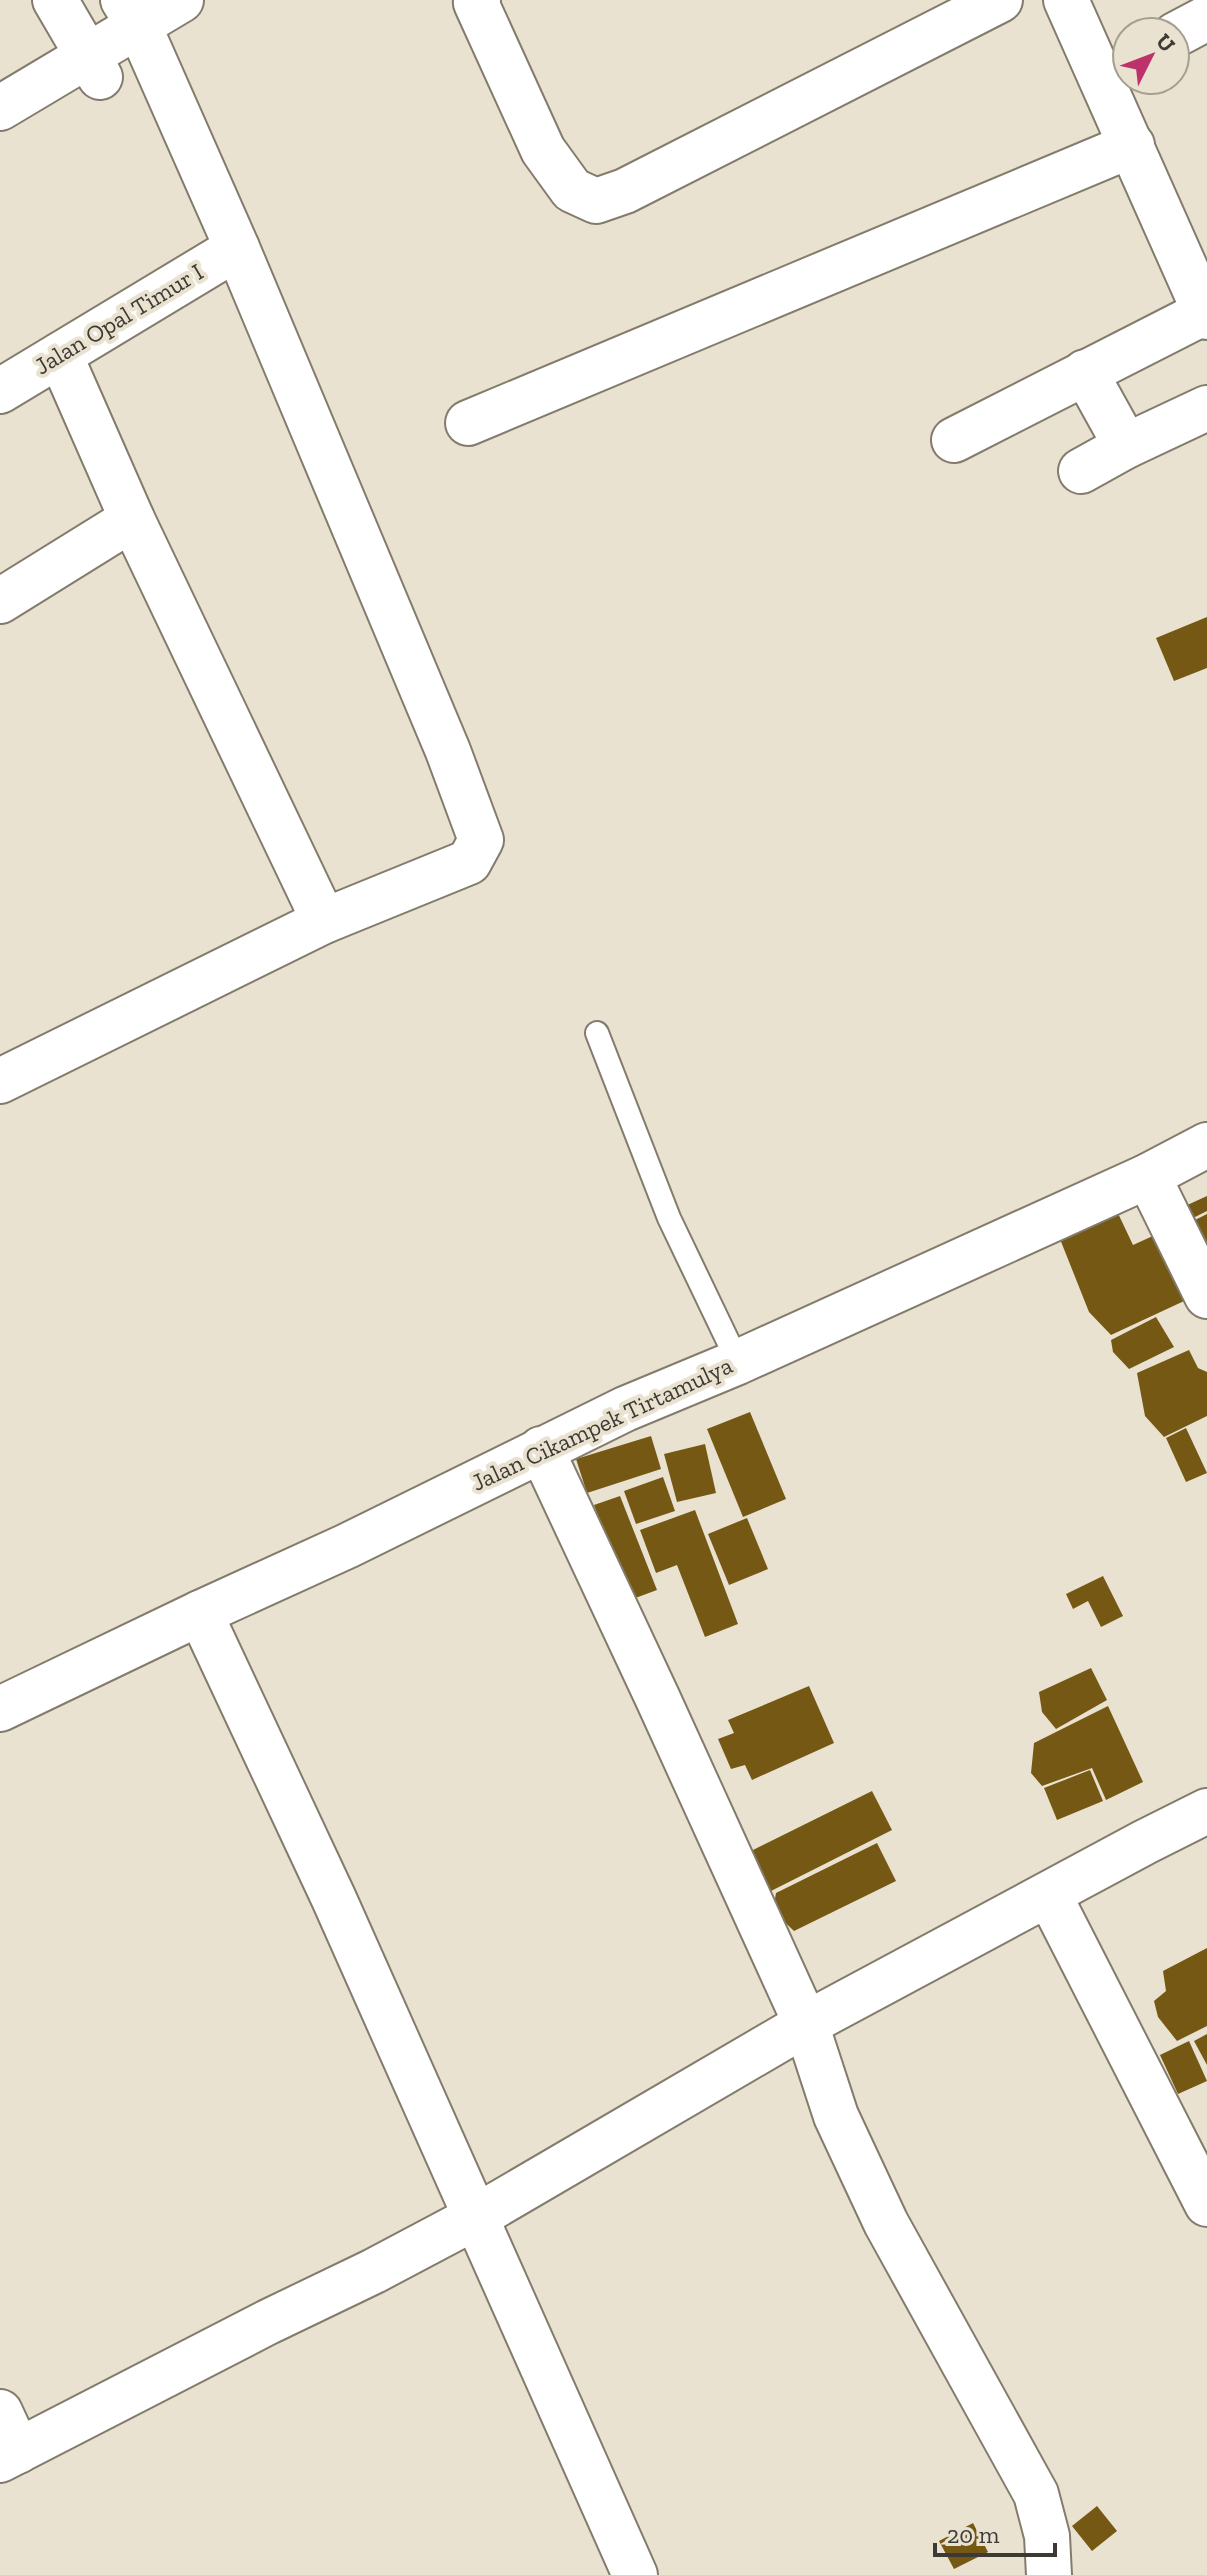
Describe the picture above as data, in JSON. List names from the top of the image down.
{
  "streets": {
    "street": ["Jalan Opal Timur I", "Jalan Cikampek Tirtamulya"]
  },
  "scale_bar": "20 m",
  "north": "top right"
}
